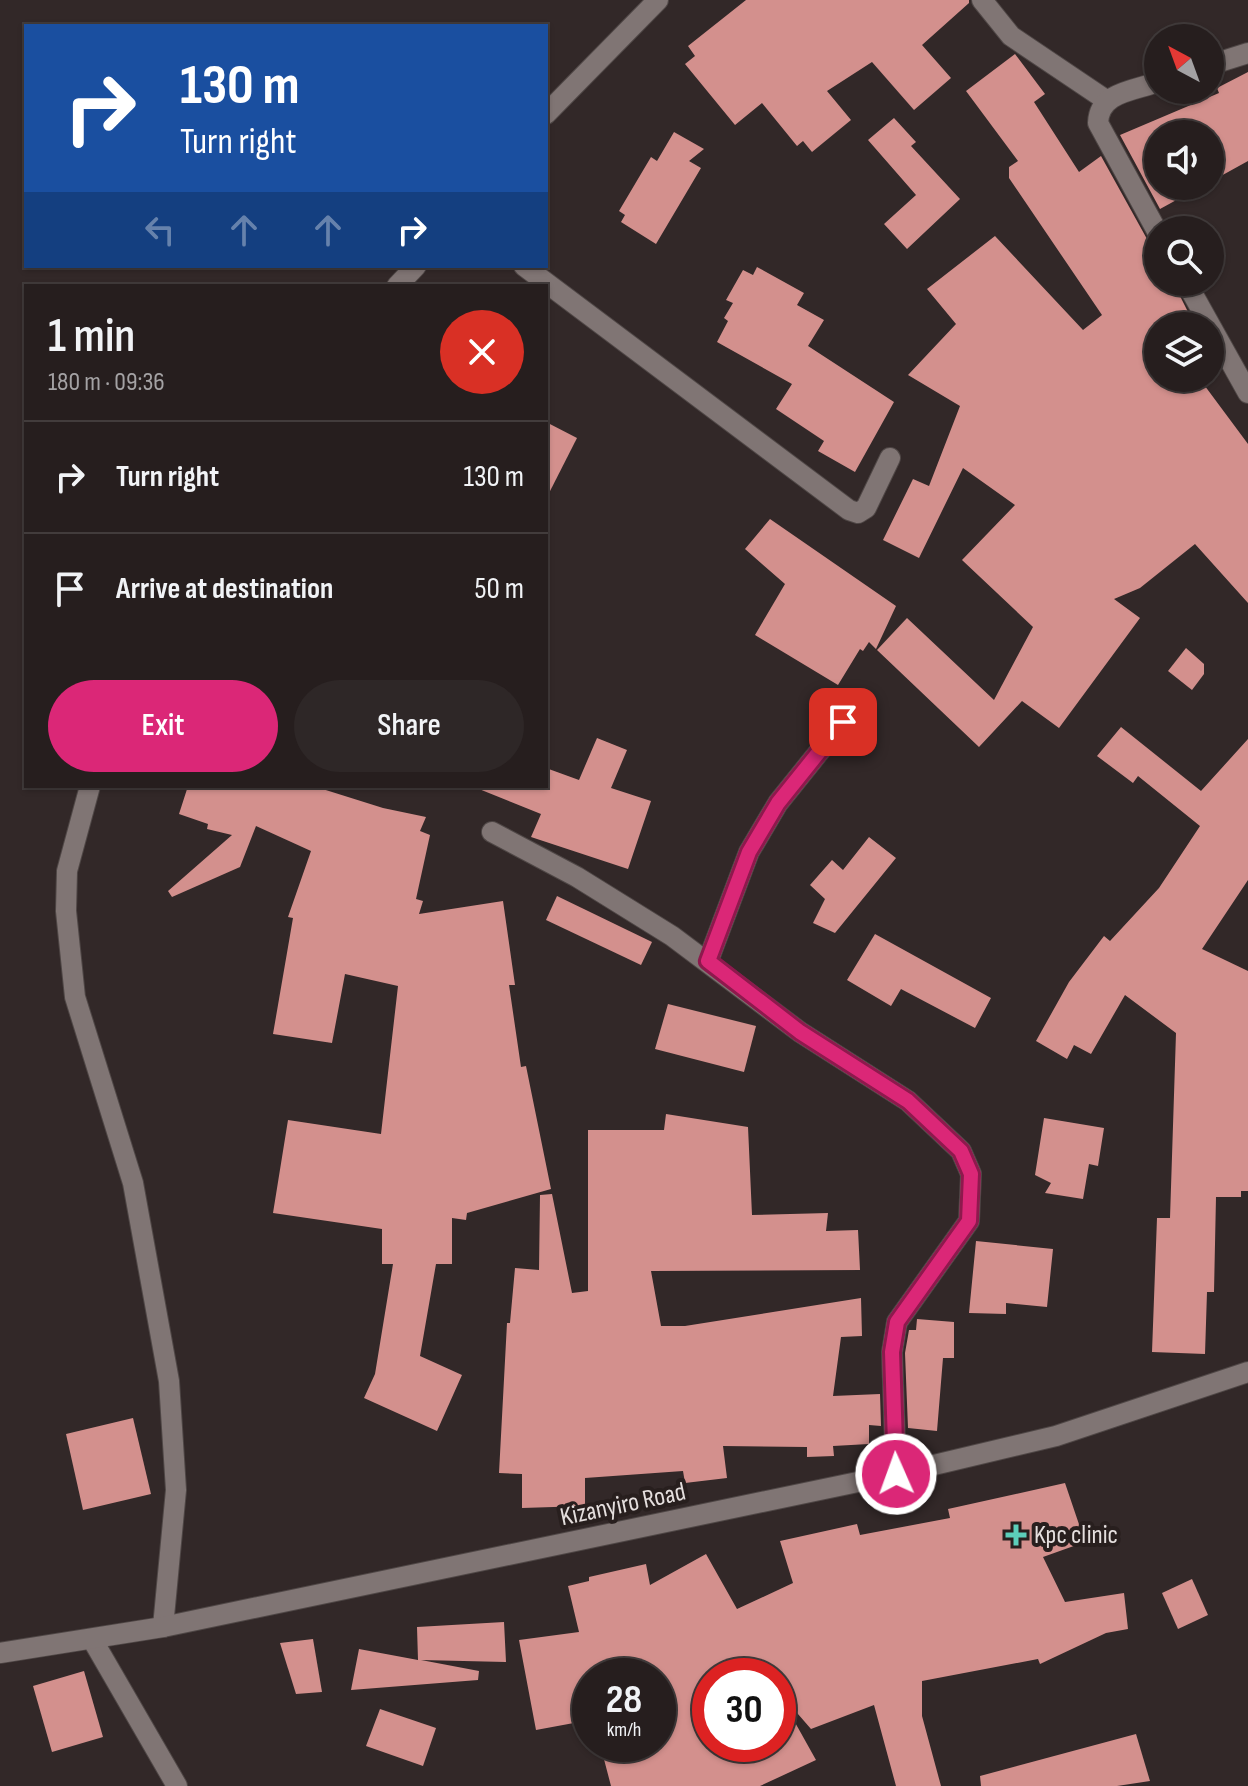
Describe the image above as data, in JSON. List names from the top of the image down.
{
  "streets": {
    "street": ["Kizanyiro Road"]
  },
  "places": {
    "health": ["Kpc clinic"]
  },
  "north": "top left",
  "page": {
    "turn": ["130 m", "Turn right"],
    "heading": ["1 min", "180 m · 09:36"],
    "list": [
      {
        "name": "Turn right",
        "value": "130 m"
      },
      {
        "name": "Arrive at destination",
        "value": "50 m"
      }
    ],
    "buttons": ["Exit", "Share"],
    "speed": "28 km/h",
    "limit": "30"
  }
}
